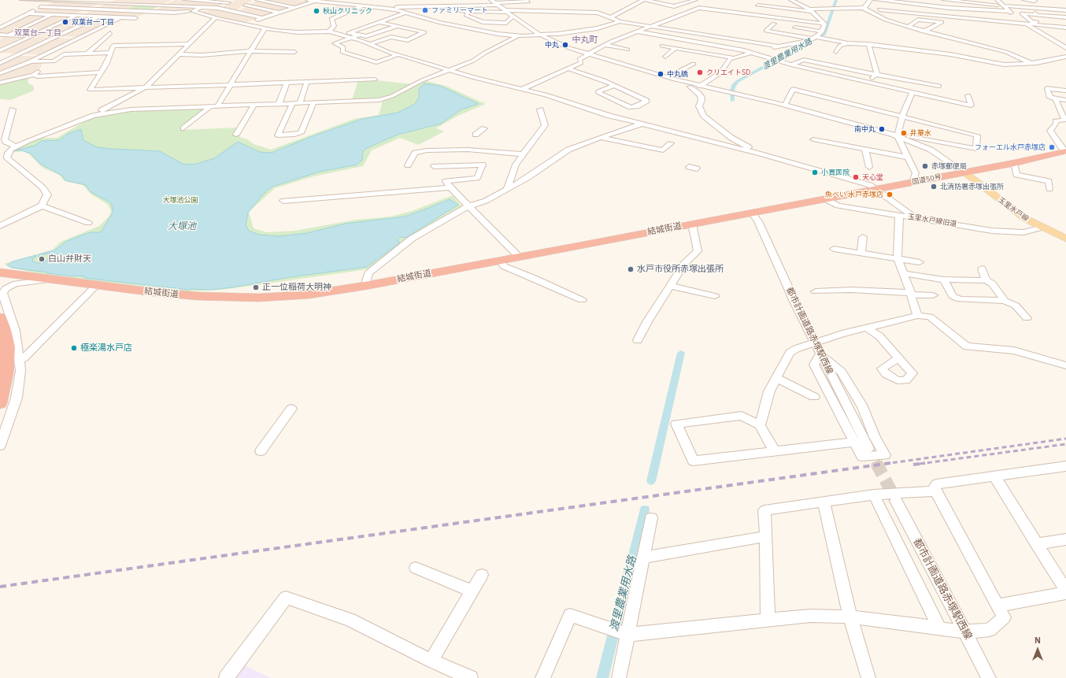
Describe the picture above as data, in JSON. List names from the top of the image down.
{
  "streets": {
    "highway": ["国道50号", "結城街道"],
    "main road": ["玉里水戸線"],
    "street": ["玉里水戸線旧道", "都市計画道路赤塚駅西線"]
  },
  "crossings": [
    ["国道50号", "玉里水戸線"],
    ["国道50号", "玉里水戸線旧道"],
    ["国道50号", "結城街道"],
    ["玉里水戸線", "玉里水戸線旧道"],
    ["玉里水戸線旧道", "結城街道"],
    ["結城街道", "都市計画道路赤塚駅西線"]
  ],
  "districts": ["双葉台一丁目", "中丸町"],
  "water": ["渡里農業用水路", "大塚池"],
  "parks": ["大塚池公園"],
  "places": [
    "ファミリーマート",
    "秋山クリニック",
    "双葉台一丁目",
    "中丸",
    "クリエイトSD",
    "中丸橋",
    "南中丸",
    "井華水",
    "フォーエル水戸赤塚店",
    "赤塚郵便局",
    "小貫医院",
    "天心堂",
    "北消防署赤塚出張所",
    "魚べい 水戸赤塚店",
    "白山弁財天",
    "水戸市役所赤塚出張所",
    "正一位稲荷大明神",
    "極楽湯水戸店"
  ],
  "north": "top"
}
